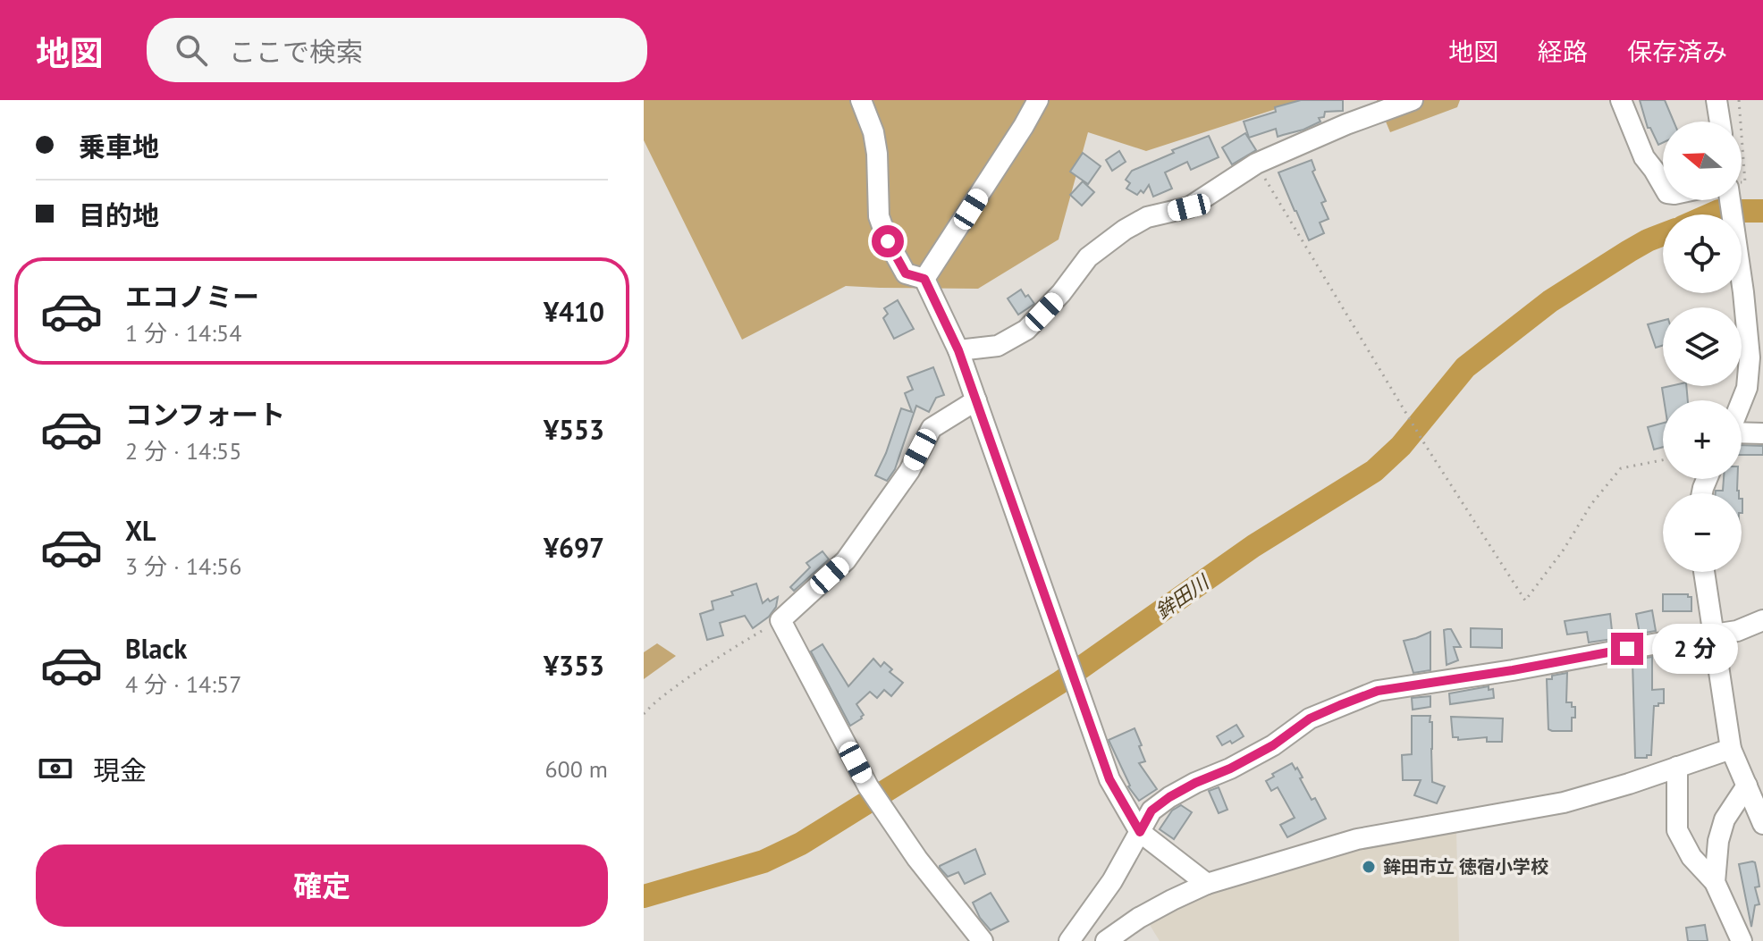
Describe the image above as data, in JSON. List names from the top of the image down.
{
  "water": ["鉾田川"],
  "places": ["鉾田市立 徳宿小学校"],
  "north": "left",
  "page": {
    "header": "地図",
    "search": "ここで検索",
    "nav": ["地図", "経路", "保存済み"],
    "banner": ["乗車地", "目的地"],
    "map_buttons": ["+", "−"],
    "list": [
      {
        "name": "エコノミー",
        "note": "1 分 · 14:54",
        "value": "¥410"
      },
      {
        "name": "コンフォート",
        "note": "2 分 · 14:55",
        "value": "¥553"
      },
      {
        "name": "XL",
        "note": "3 分 · 14:56",
        "value": "¥697"
      },
      {
        "name": "Black",
        "note": "4 分 · 14:57",
        "value": "¥353"
      }
    ],
    "bubble": "2 分",
    "pay": ["現金", "600 m"],
    "buttons": "確定"
  }
}
